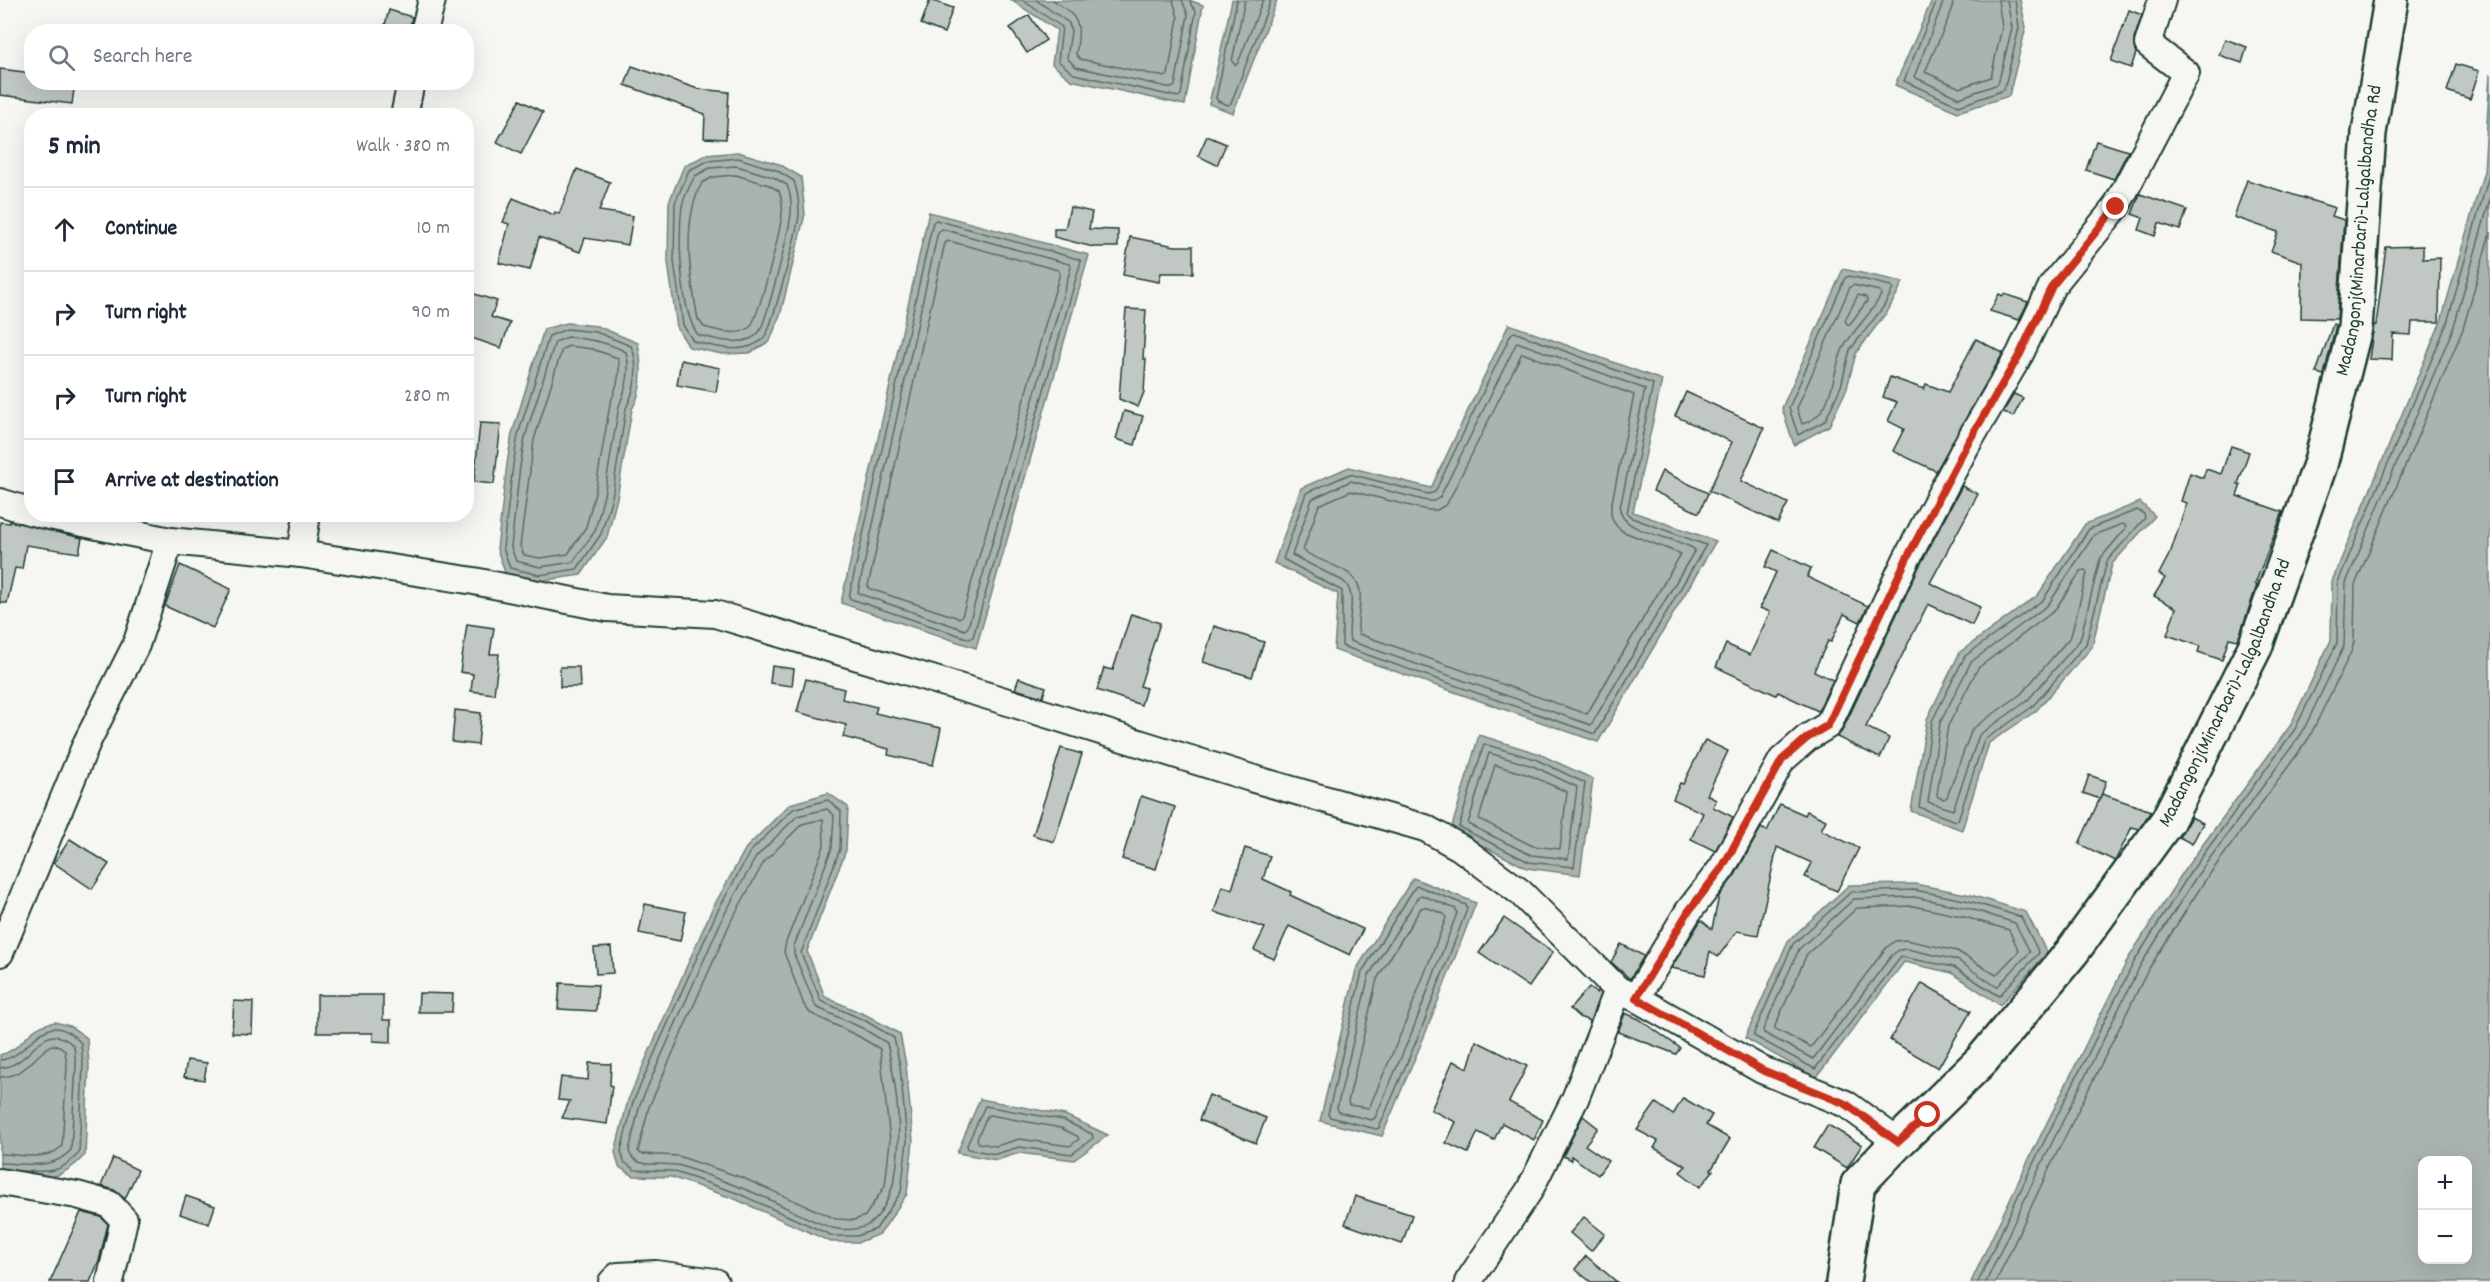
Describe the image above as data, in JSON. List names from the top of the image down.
{
  "streets": {
    "main road": ["Madangonj(Minarbari)-Lalgalbandha Rd"]
  },
  "page": {
    "search": "Search here",
    "heading": ["5 min", "Walk · 380 m"],
    "list": [
      ["Continue", "10 m"],
      ["Turn right", "90 m"],
      ["Turn right", "280 m"],
      "Arrive at destination"
    ],
    "map_buttons": ["+", "−"]
  }
}
